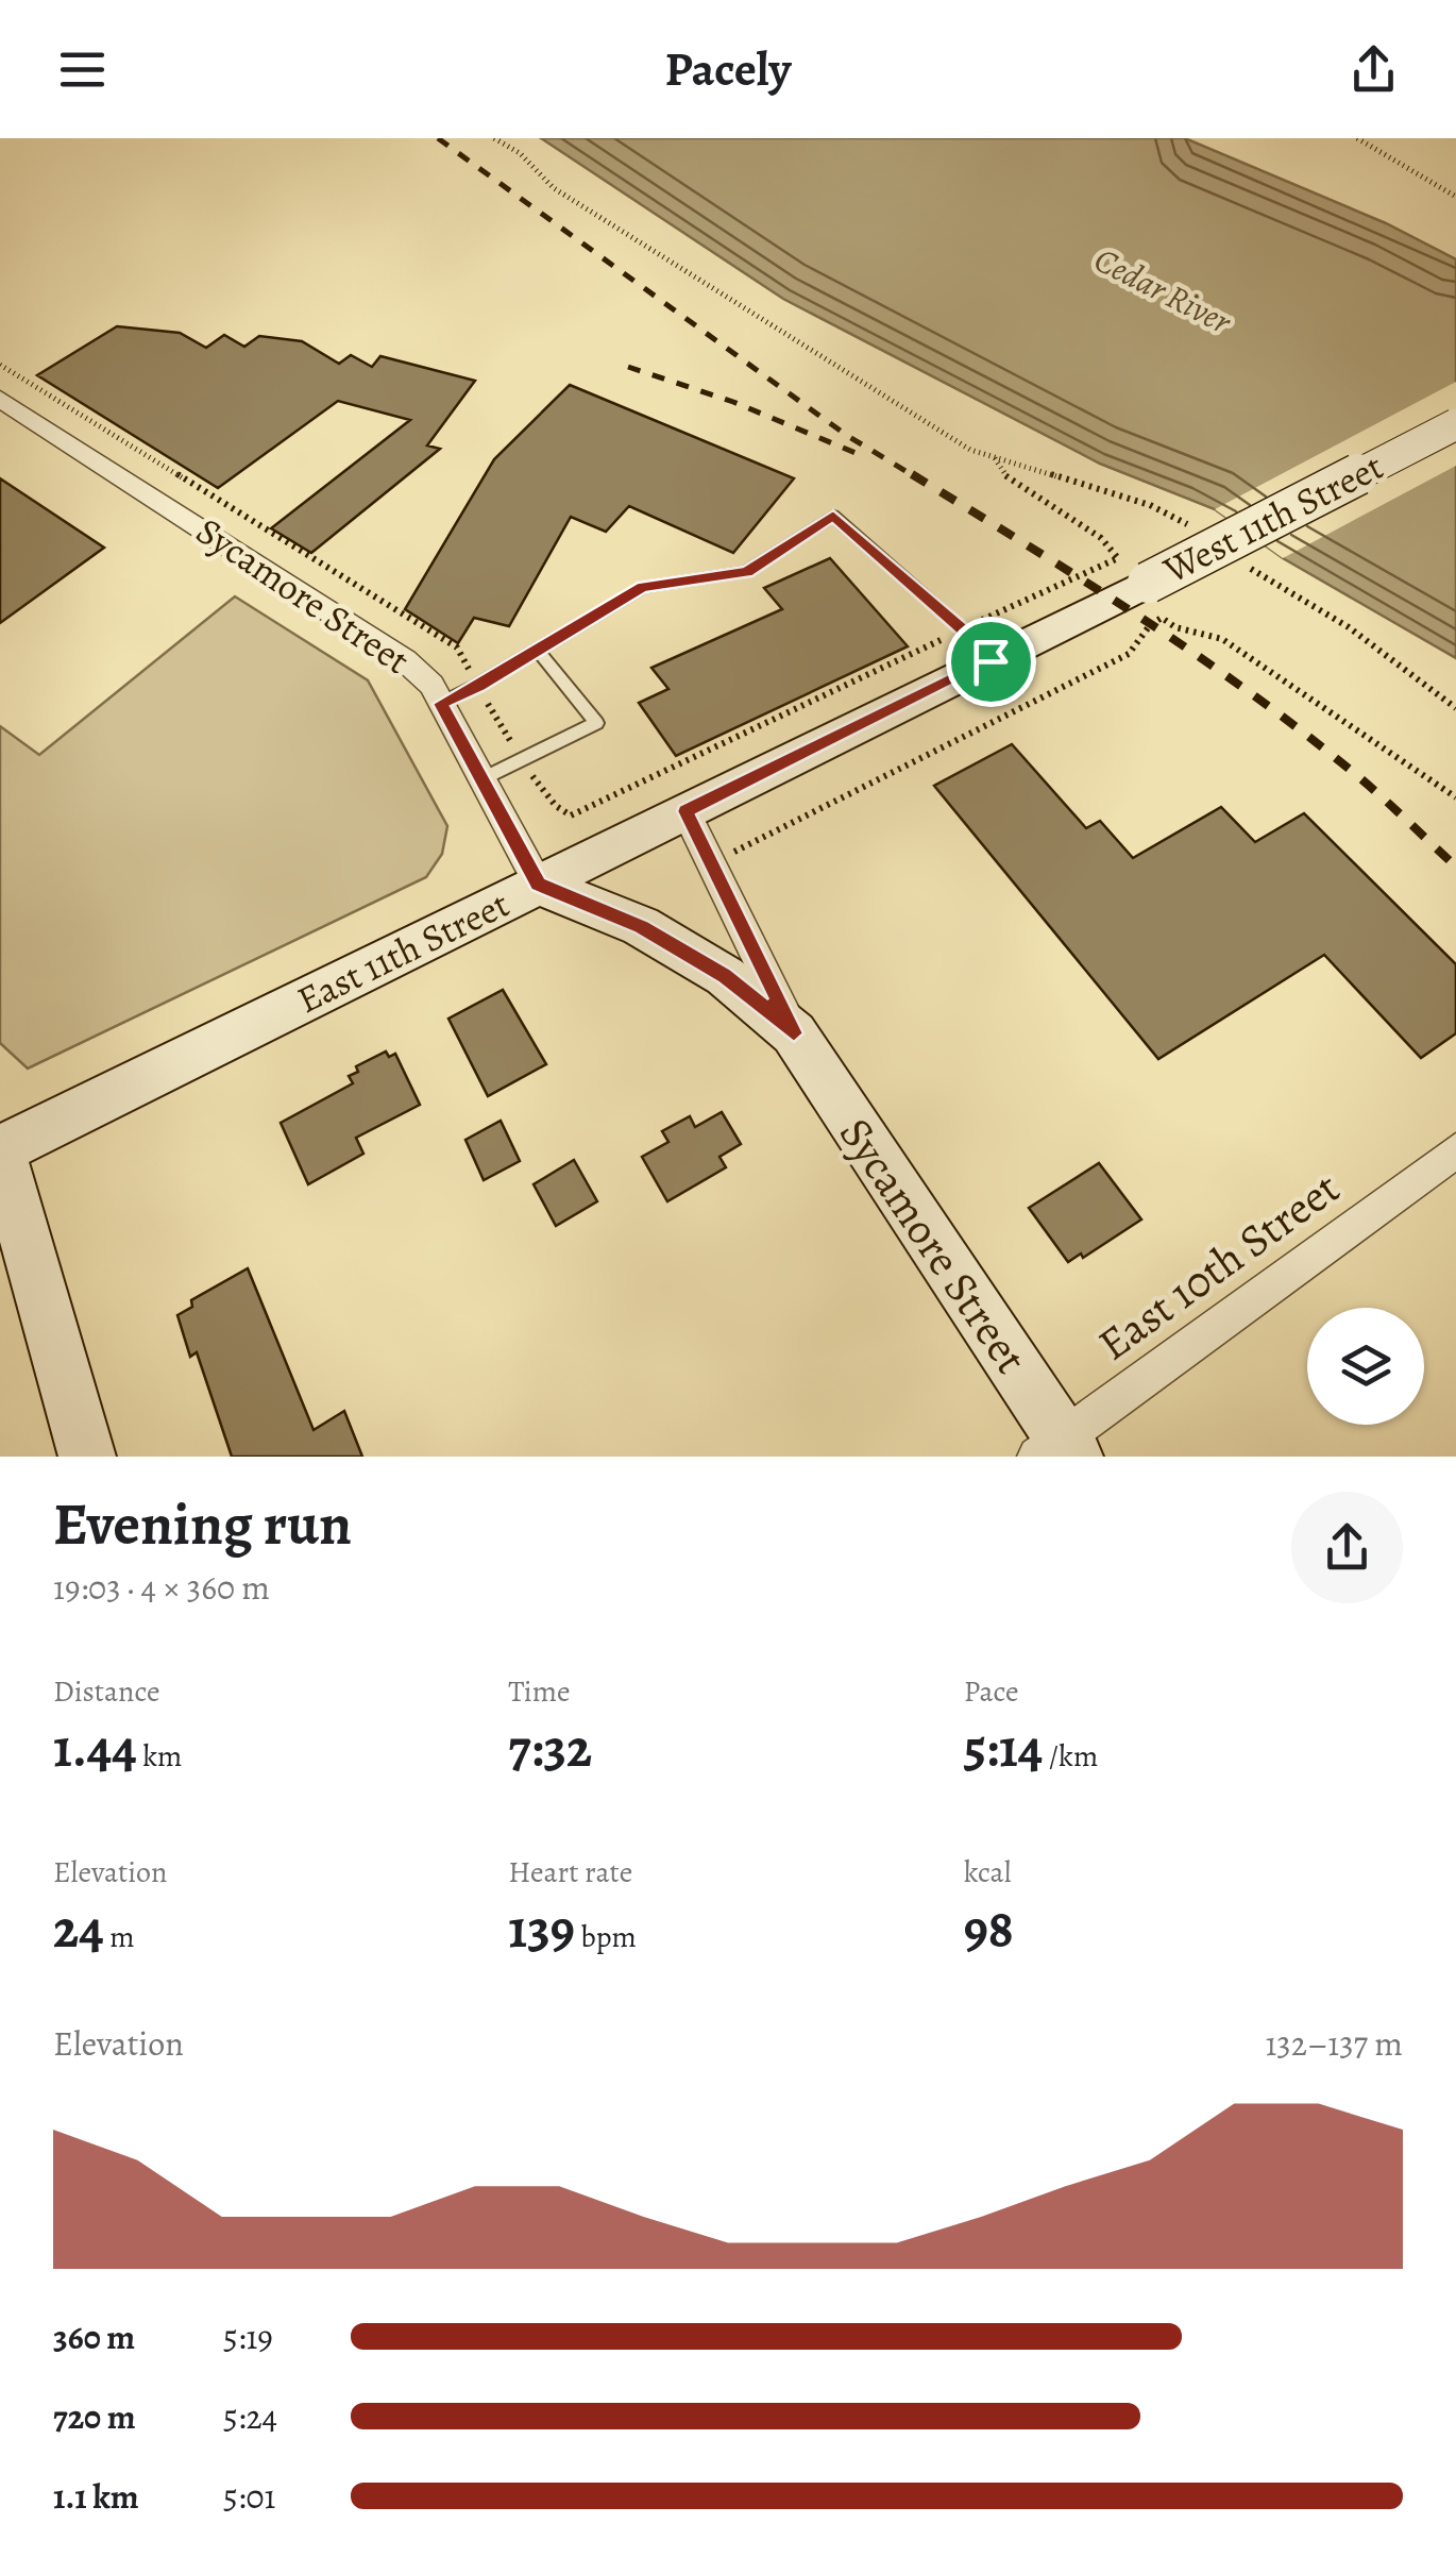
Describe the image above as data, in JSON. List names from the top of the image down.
{
  "streets": {
    "main road": ["West 11th Street", "Sycamore Street", "East 11th Street"],
    "street": ["East 10th Street"]
  },
  "crossings": [
    ["West 11th Street", "East 11th Street"],
    ["Sycamore Street", "East 11th Street"],
    ["Sycamore Street", "East 10th Street"]
  ],
  "water": ["Cedar River"],
  "page": {
    "header": "Pacely",
    "heading": ["Evening run", "19:03 · 4 × 360 m"],
    "stats": [
      ["Distance", "1.44 km"],
      ["Time", "7:32"],
      ["Pace", "5:14 /km"],
      ["Elevation", "24 m"],
      ["Heart rate", "139 bpm"],
      ["kcal", "98"]
    ],
    "chart": ["Elevation", "132–137 m"],
    "list": [
      {
        "name": "360 m",
        "note": "5:19"
      },
      {
        "name": "720 m",
        "note": "5:24"
      },
      {
        "name": "1.1 km",
        "note": "5:01"
      }
    ]
  }
}
